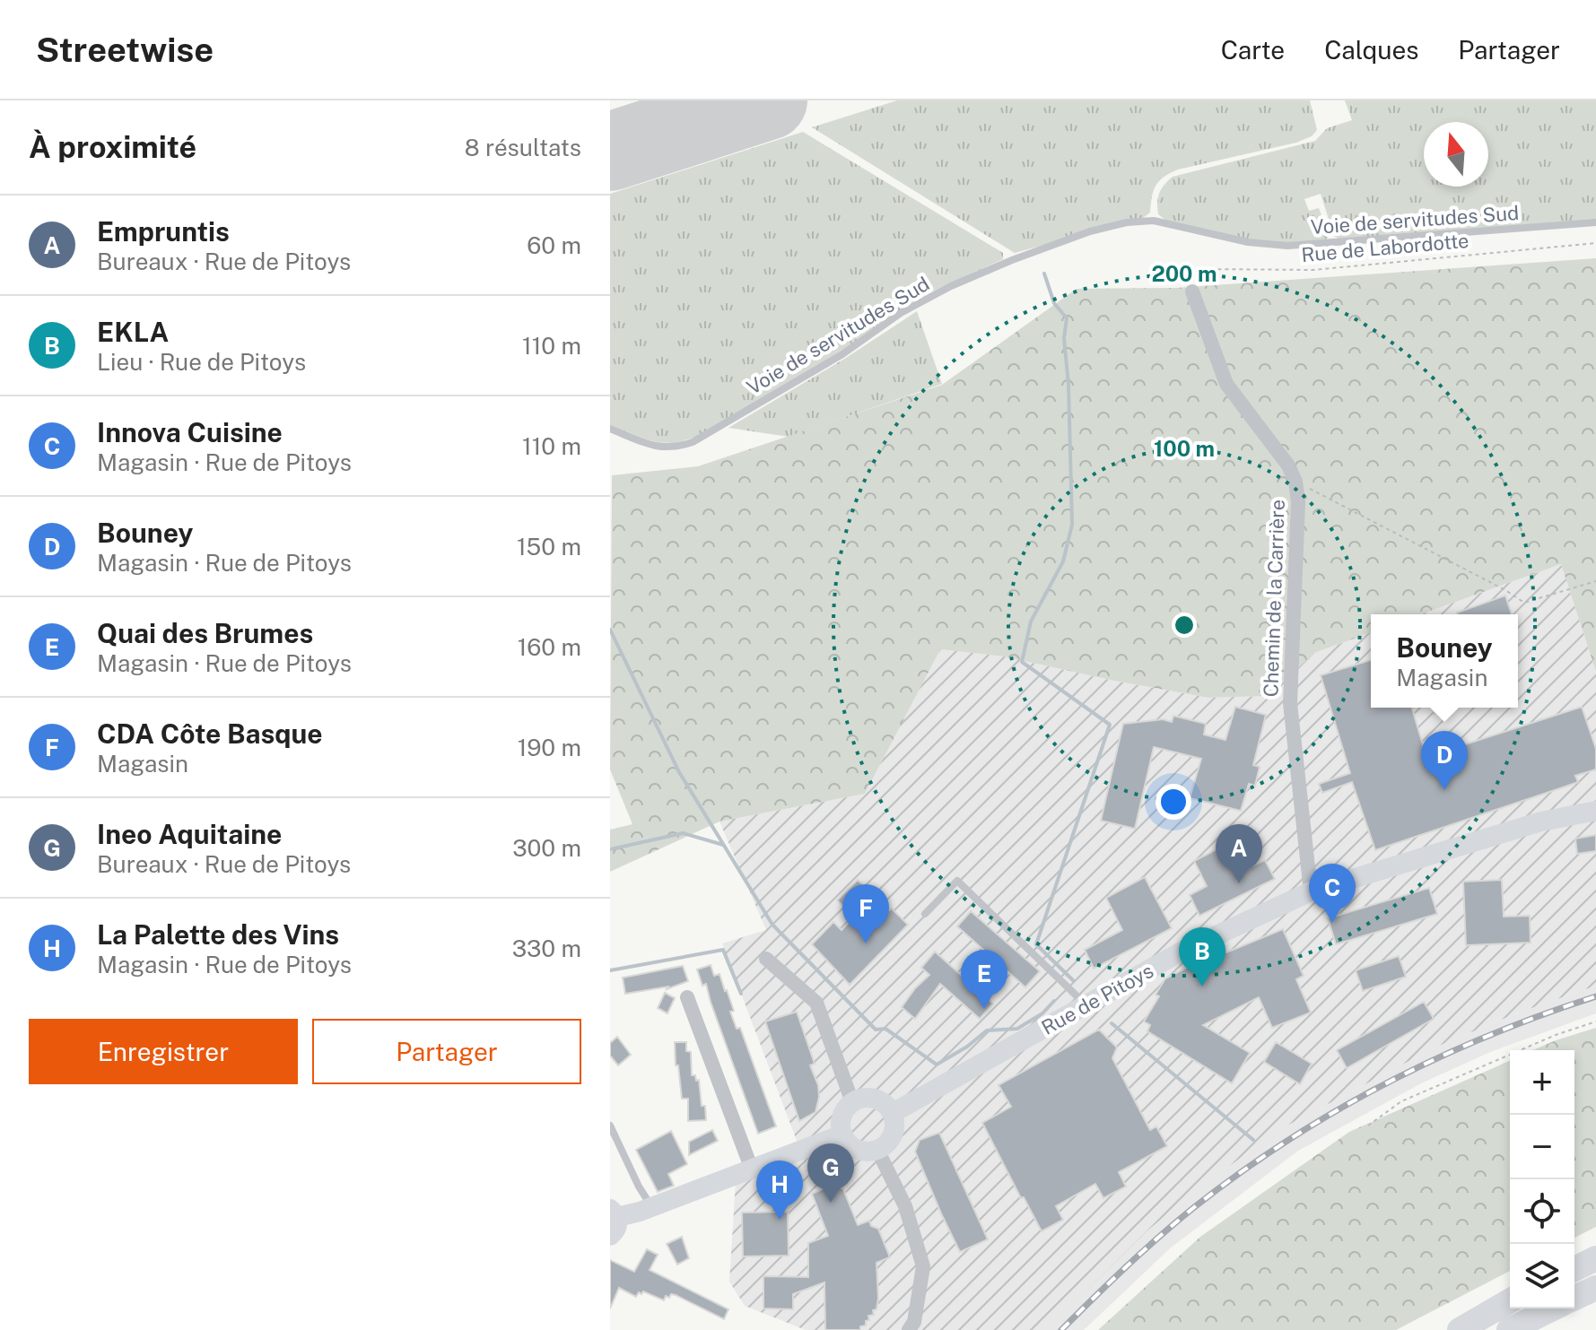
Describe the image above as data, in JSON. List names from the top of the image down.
{
  "streets": {
    "street": ["Chemin de la Carrière", "Rue de Pitoys"],
    "lane": ["Voie de servitudes Sud"],
    "path": ["Rue de Labordotte"]
  },
  "crossings": [
    ["Rue de Labordotte", "Chemin de la Carrière"],
    ["Chemin de la Carrière", "Rue de Pitoys"]
  ],
  "north": "top",
  "page": {
    "header": "Streetwise",
    "nav": ["Carte", "Calques", "Partager"],
    "heading": ["À proximité", "8 résultats"],
    "list": [
      {
        "mark": "A",
        "name": "Empruntis",
        "note": "Bureaux · Rue de Pitoys",
        "value": "60 m"
      },
      {
        "mark": "B",
        "name": "EKLA",
        "note": "Lieu · Rue de Pitoys",
        "value": "110 m"
      },
      {
        "mark": "C",
        "name": "Innova Cuisine",
        "note": "Magasin · Rue de Pitoys",
        "value": "110 m"
      },
      {
        "mark": "D",
        "name": "Bouney",
        "note": "Magasin · Rue de Pitoys",
        "value": "150 m"
      },
      {
        "mark": "E",
        "name": "Quai des Brumes",
        "note": "Magasin · Rue de Pitoys",
        "value": "160 m"
      },
      {
        "mark": "F",
        "name": "CDA Côte Basque",
        "note": "Magasin",
        "value": "190 m"
      },
      {
        "mark": "G",
        "name": "Ineo Aquitaine",
        "note": "Bureaux · Rue de Pitoys",
        "value": "300 m"
      },
      {
        "mark": "H",
        "name": "La Palette des Vins",
        "note": "Magasin · Rue de Pitoys",
        "value": "330 m"
      }
    ],
    "popup": ["Bouney", "Magasin"],
    "pins": [
      "D",
      "A",
      "C",
      "F",
      "B",
      "E",
      "G",
      "H"
    ],
    "buttons": ["Enregistrer", "Partager"],
    "map_buttons": ["+", "−"]
  },
  "rings": ["200 m", "100 m"]
}
